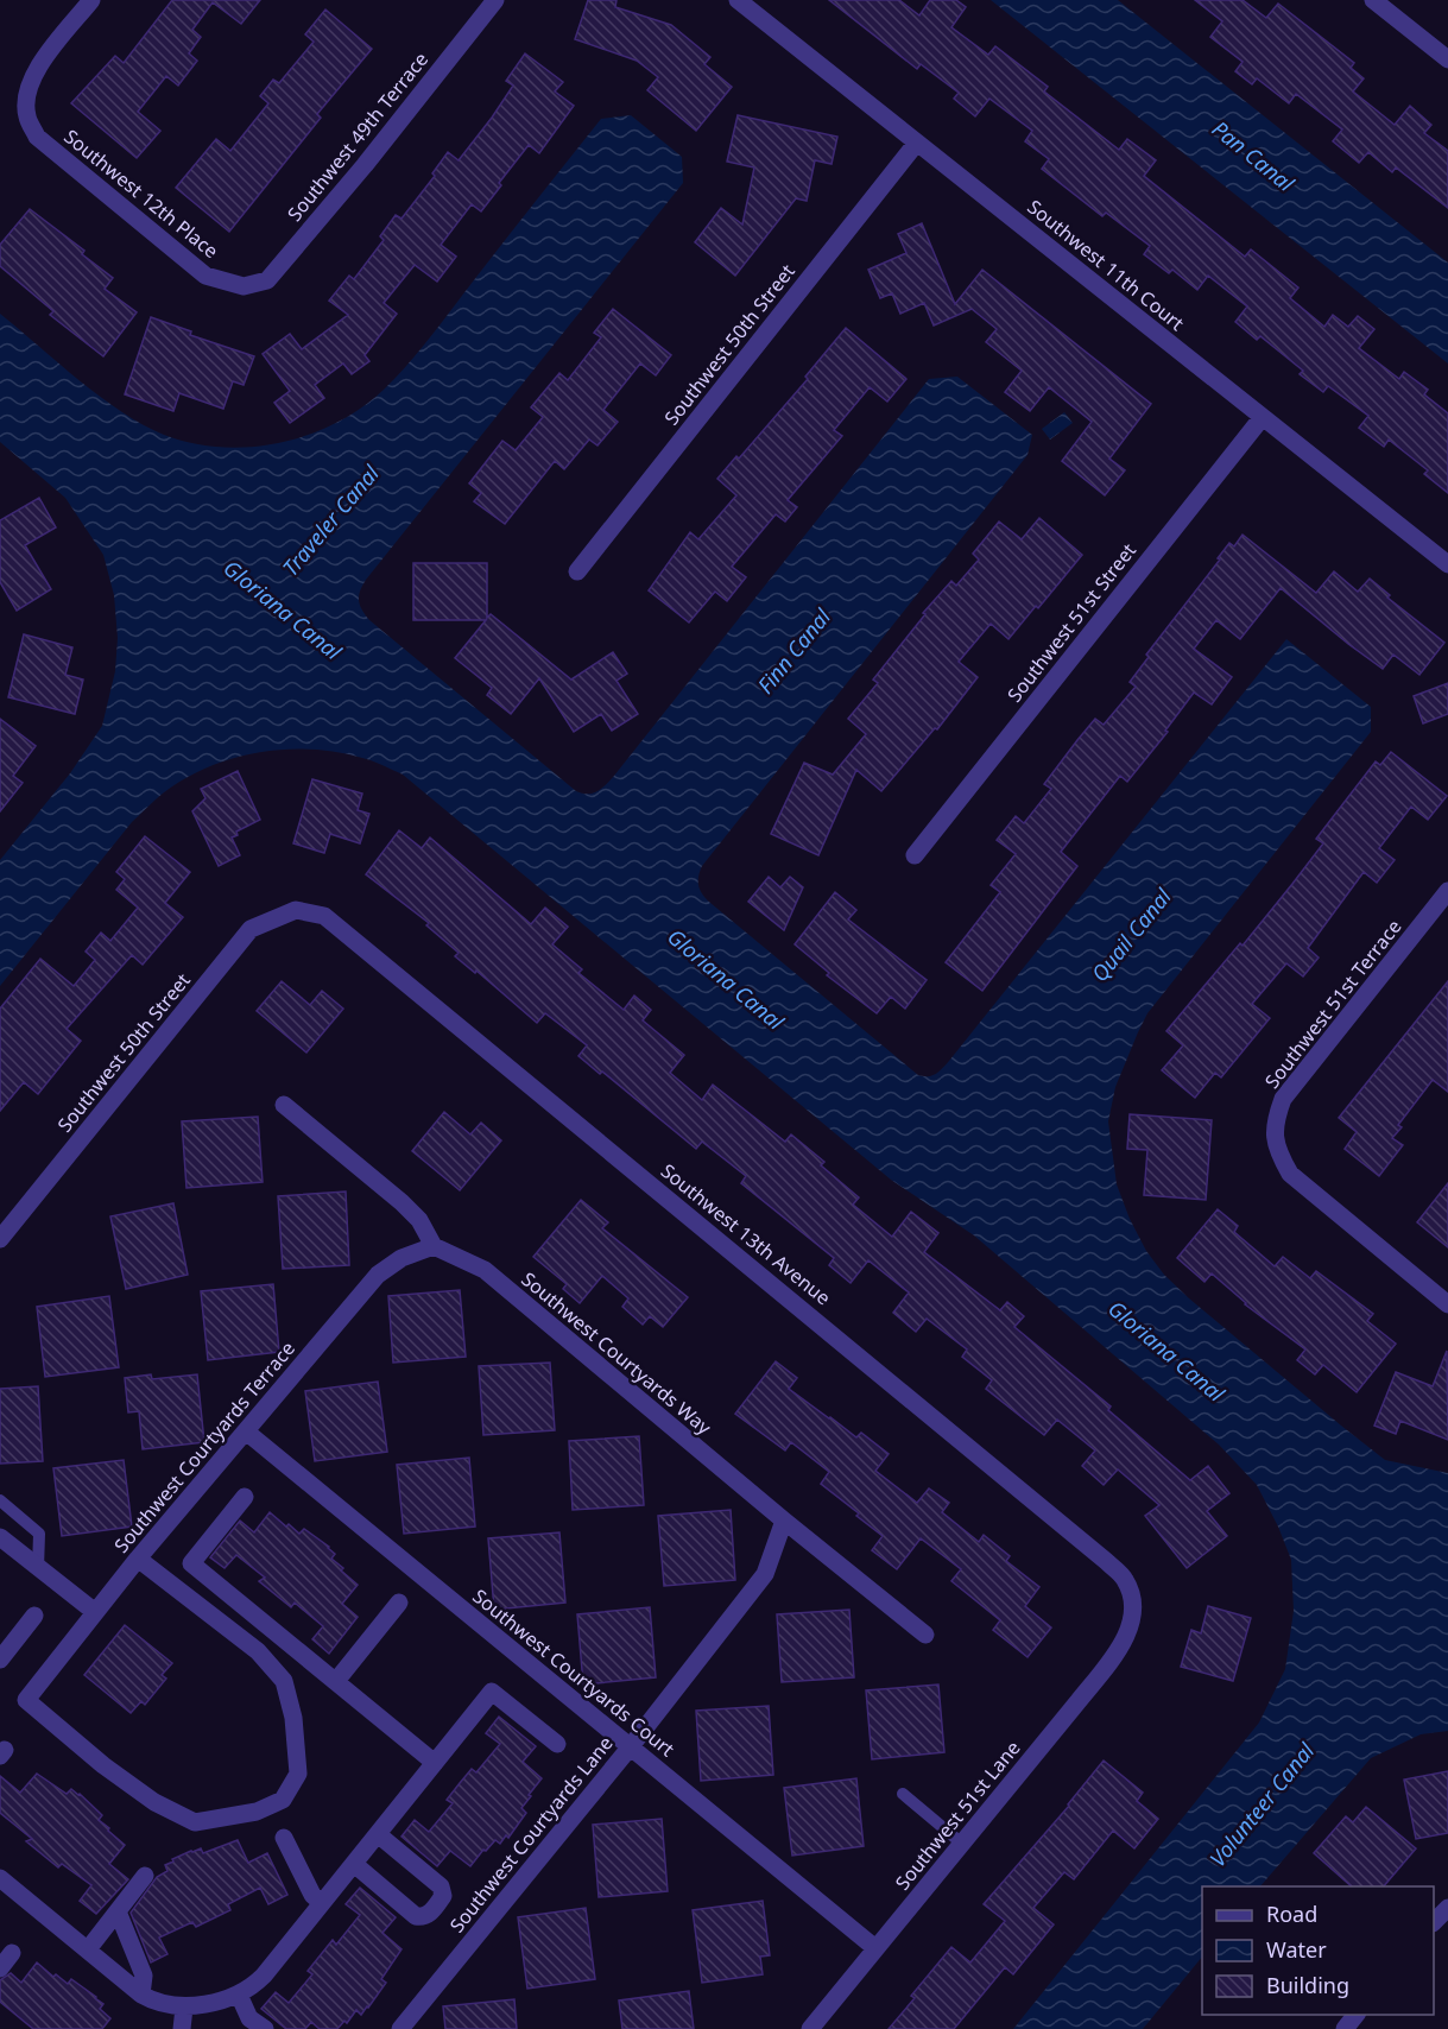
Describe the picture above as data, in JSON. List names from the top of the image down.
{
  "streets": {
    "street": [
      "Southwest 49th Terrace",
      "Southwest 12th Place",
      "Southwest 11th Court",
      "Southwest 50th Street",
      "Southwest 51st Street",
      "Southwest 51st Terrace",
      "Southwest 13th Avenue",
      "Southwest Courtyards Way",
      "Southwest Courtyards Terrace",
      "Southwest Courtyards Court",
      "Southwest 51st Lane",
      "Southwest Courtyards Lane"
    ]
  },
  "crossings": [
    ["Southwest 49th Terrace", "Southwest 12th Place"],
    ["Southwest 11th Court", "Southwest 50th Street"],
    ["Southwest 11th Court", "Southwest 51st Street"],
    ["Southwest 50th Street", "Southwest 13th Avenue"],
    ["Southwest 13th Avenue", "Southwest 51st Lane"],
    ["Southwest Courtyards Way", "Southwest Courtyards Terrace"],
    ["Southwest Courtyards Way", "Southwest Courtyards Lane"],
    ["Southwest Courtyards Terrace", "Southwest Courtyards Court"],
    ["Southwest Courtyards Court", "Southwest 51st Lane"],
    ["Southwest Courtyards Court", "Southwest Courtyards Lane"]
  ],
  "water": [
    "Pan Canal",
    "Traveler Canal",
    "Gloriana Canal",
    "Finn Canal",
    "Quail Canal",
    "Volunteer Canal"
  ],
  "legend": ["Road", "Water", "Building"]
}
